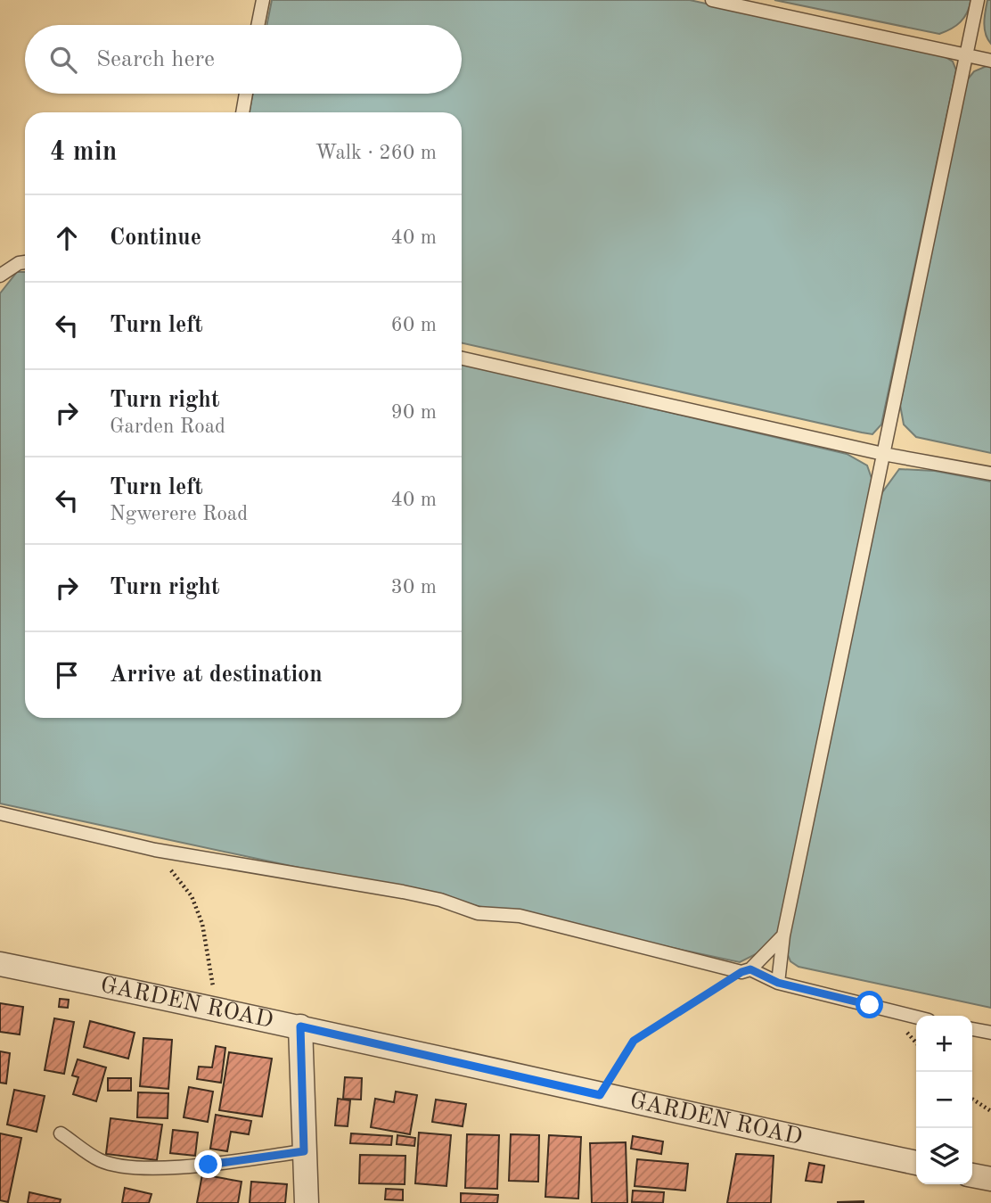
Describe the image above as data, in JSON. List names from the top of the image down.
{
  "streets": {
    "street": ["GARDEN ROAD"]
  },
  "page": {
    "search": "Search here",
    "heading": ["4 min", "Walk · 260 m"],
    "list": [
      ["Continue", "40 m"],
      ["Turn left", "60 m"],
      ["Turn right", "Garden Road", "90 m"],
      ["Turn left", "Ngwerere Road", "40 m"],
      ["Turn right", "30 m"],
      "Arrive at destination"
    ],
    "map_buttons": ["+", "−"]
  }
}
